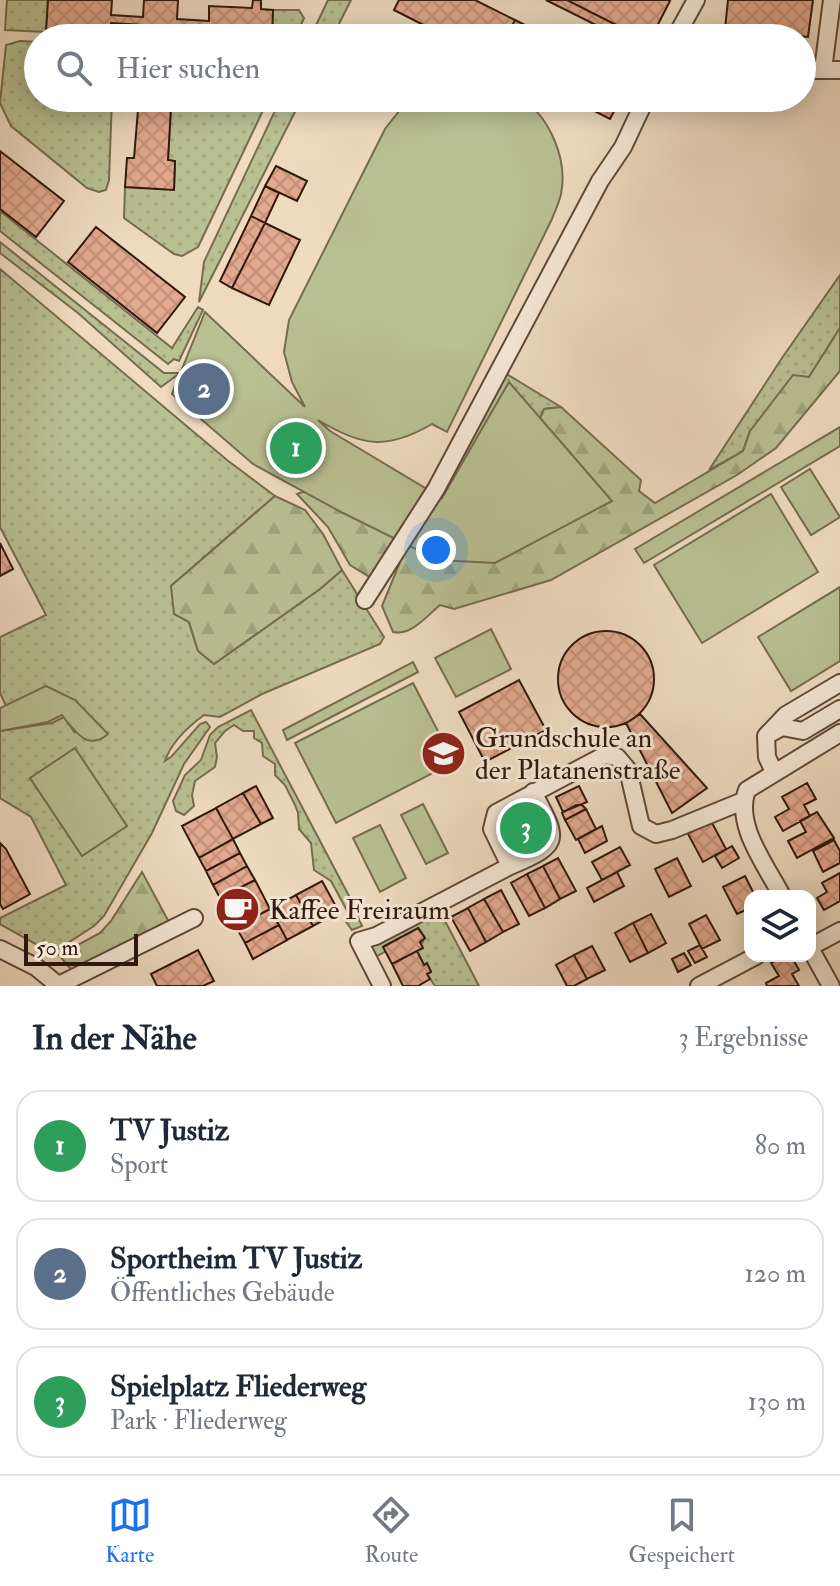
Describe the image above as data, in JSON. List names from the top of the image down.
{
  "places": {
    "school or university": ["Grundschule an der Platanenstraße"],
    "cafe": ["Kaffee Freiraum"]
  },
  "scale_bar": "50 m",
  "page": {
    "search": "Hier suchen",
    "pins": ["2", "1", "3"],
    "scale": "50 m",
    "heading": ["In der Nähe", "3 Ergebnisse"],
    "list": [
      {
        "mark": "1",
        "name": "TV Justiz",
        "note": "Sport",
        "value": "80 m"
      },
      {
        "mark": "2",
        "name": "Sportheim TV Justiz",
        "note": "Öffentliches Gebäude",
        "value": "120 m"
      },
      {
        "mark": "3",
        "name": "Spielplatz Fliederweg",
        "note": "Park · Fliederweg",
        "value": "130 m"
      }
    ],
    "nav": ["Karte", "Route", "Gespeichert"]
  }
}
